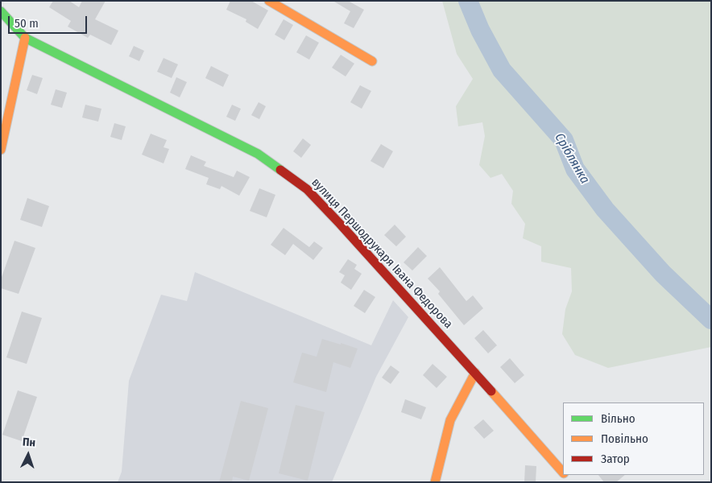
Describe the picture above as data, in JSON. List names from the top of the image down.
{
  "streets": {
    "street": ["вулиця Першодрукаря Івана Федорова"]
  },
  "water": ["Сріблянка"],
  "legend": ["Вільно", "Повільно", "Затор"],
  "scale_bar": "50 m",
  "north": "top"
}
